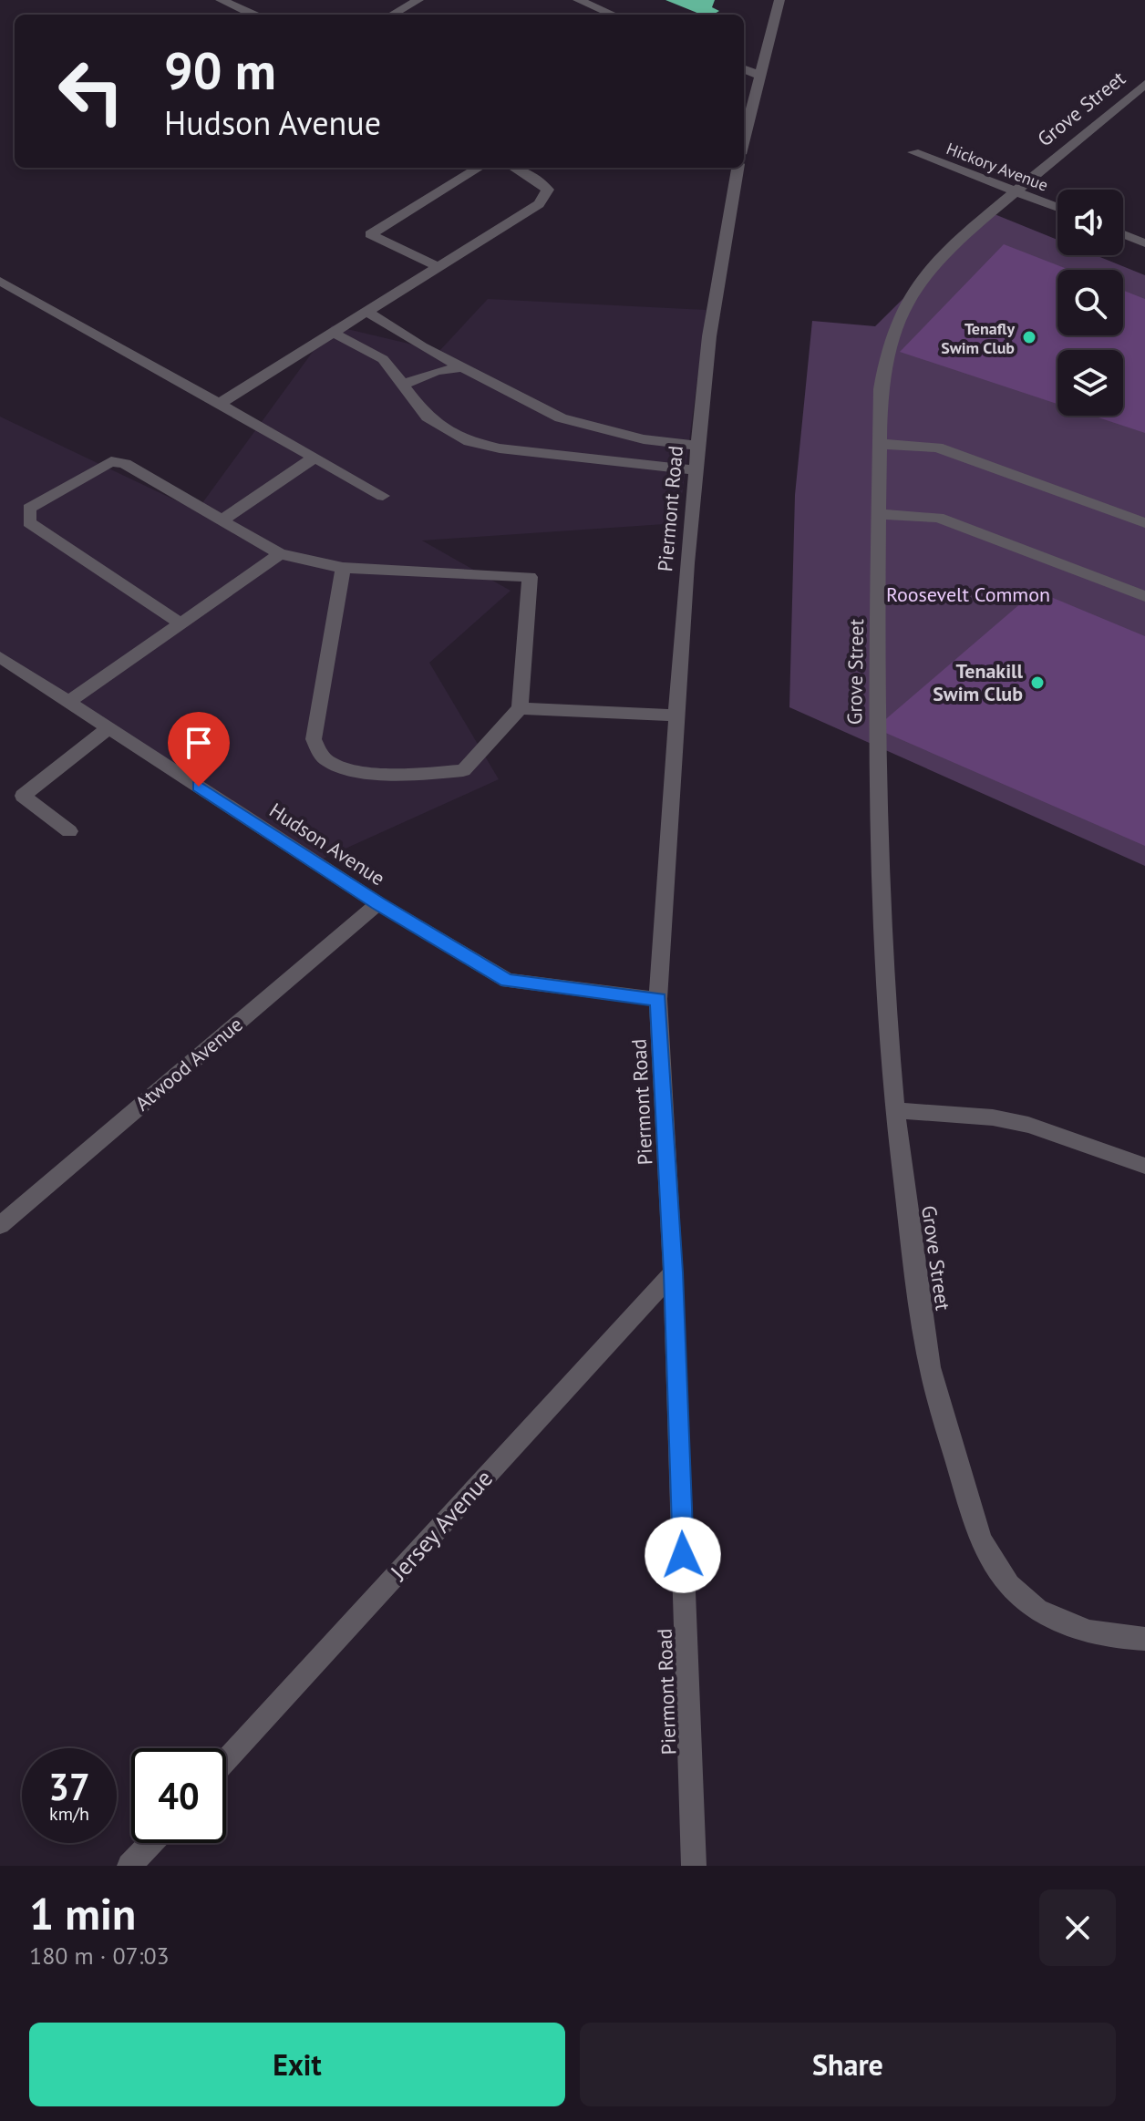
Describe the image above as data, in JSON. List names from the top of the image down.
{
  "streets": {
    "street": [
      "Grove Street",
      "Hickory Avenue",
      "Piermont Road",
      "Hudson Avenue",
      "Atwood Avenue",
      "Jersey Avenue"
    ]
  },
  "crossings": [
    ["Grove Street", "Hickory Avenue"],
    ["Piermont Road", "Hudson Avenue"],
    ["Piermont Road", "Jersey Avenue"],
    ["Hudson Avenue", "Atwood Avenue"]
  ],
  "parks": ["Roosevelt Common"],
  "places": ["Tenafly Swim Club", "Tenakill Swim Club"],
  "page": {
    "turn": ["90 m", "Hudson Avenue"],
    "speed": "37 km/h",
    "limit": "40",
    "heading": ["1 min", "180 m · 07:03"],
    "buttons": ["Exit", "Share"]
  }
}
